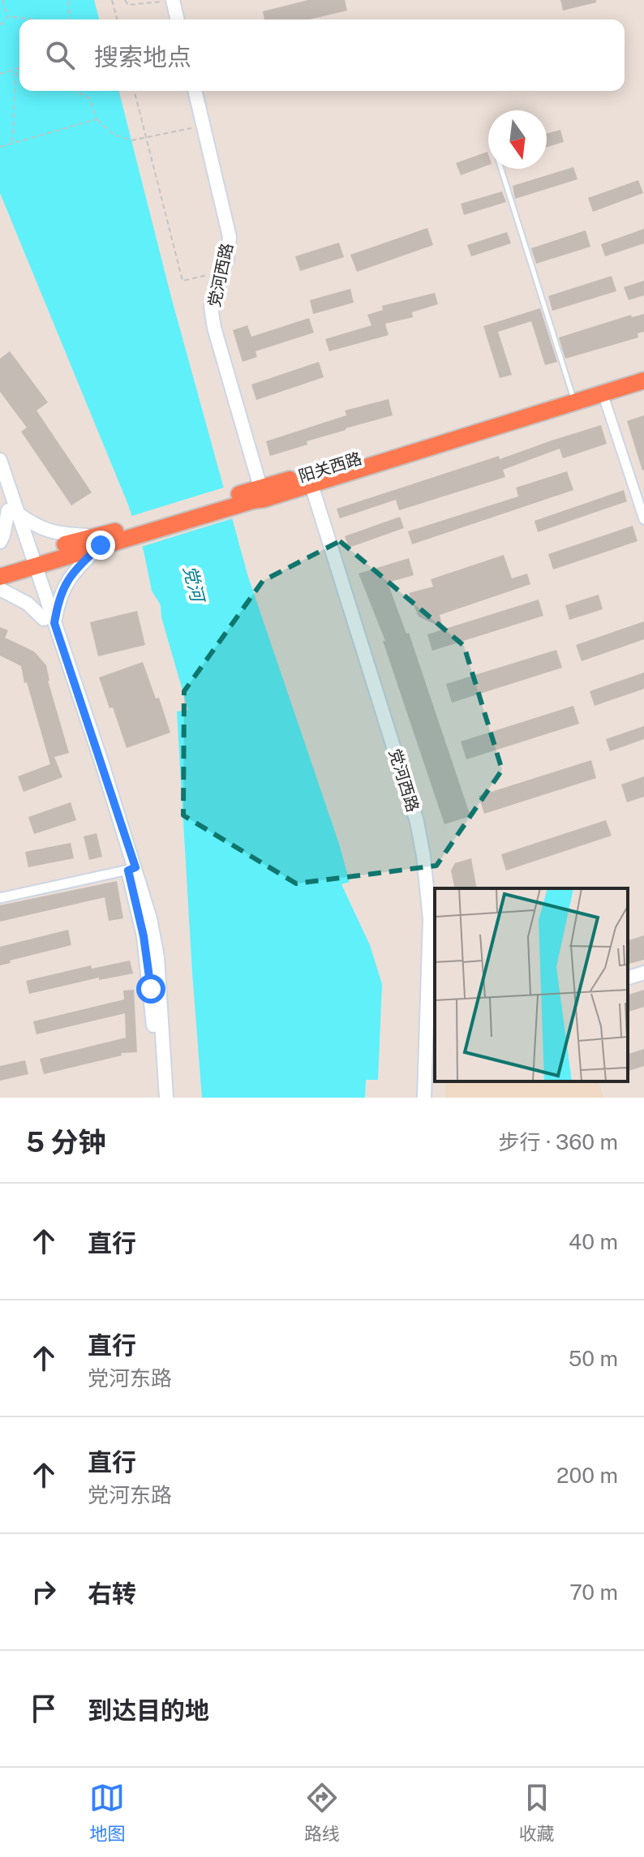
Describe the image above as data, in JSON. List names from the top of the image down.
{
  "streets": {
    "highway": ["阳关西路"],
    "main road": ["党河西路"]
  },
  "crossings": [
    ["党河西路", "阳关西路"]
  ],
  "water": ["党河"],
  "north": "bottom",
  "page": {
    "search": "搜索地点",
    "heading": ["5 分钟", "步行 · 360 m"],
    "list": [
      ["直行", "40 m"],
      ["直行", "党河东路", "50 m"],
      ["直行", "党河东路", "200 m"],
      ["右转", "70 m"],
      "到达目的地"
    ],
    "nav": ["地图", "路线", "收藏"]
  }
}
